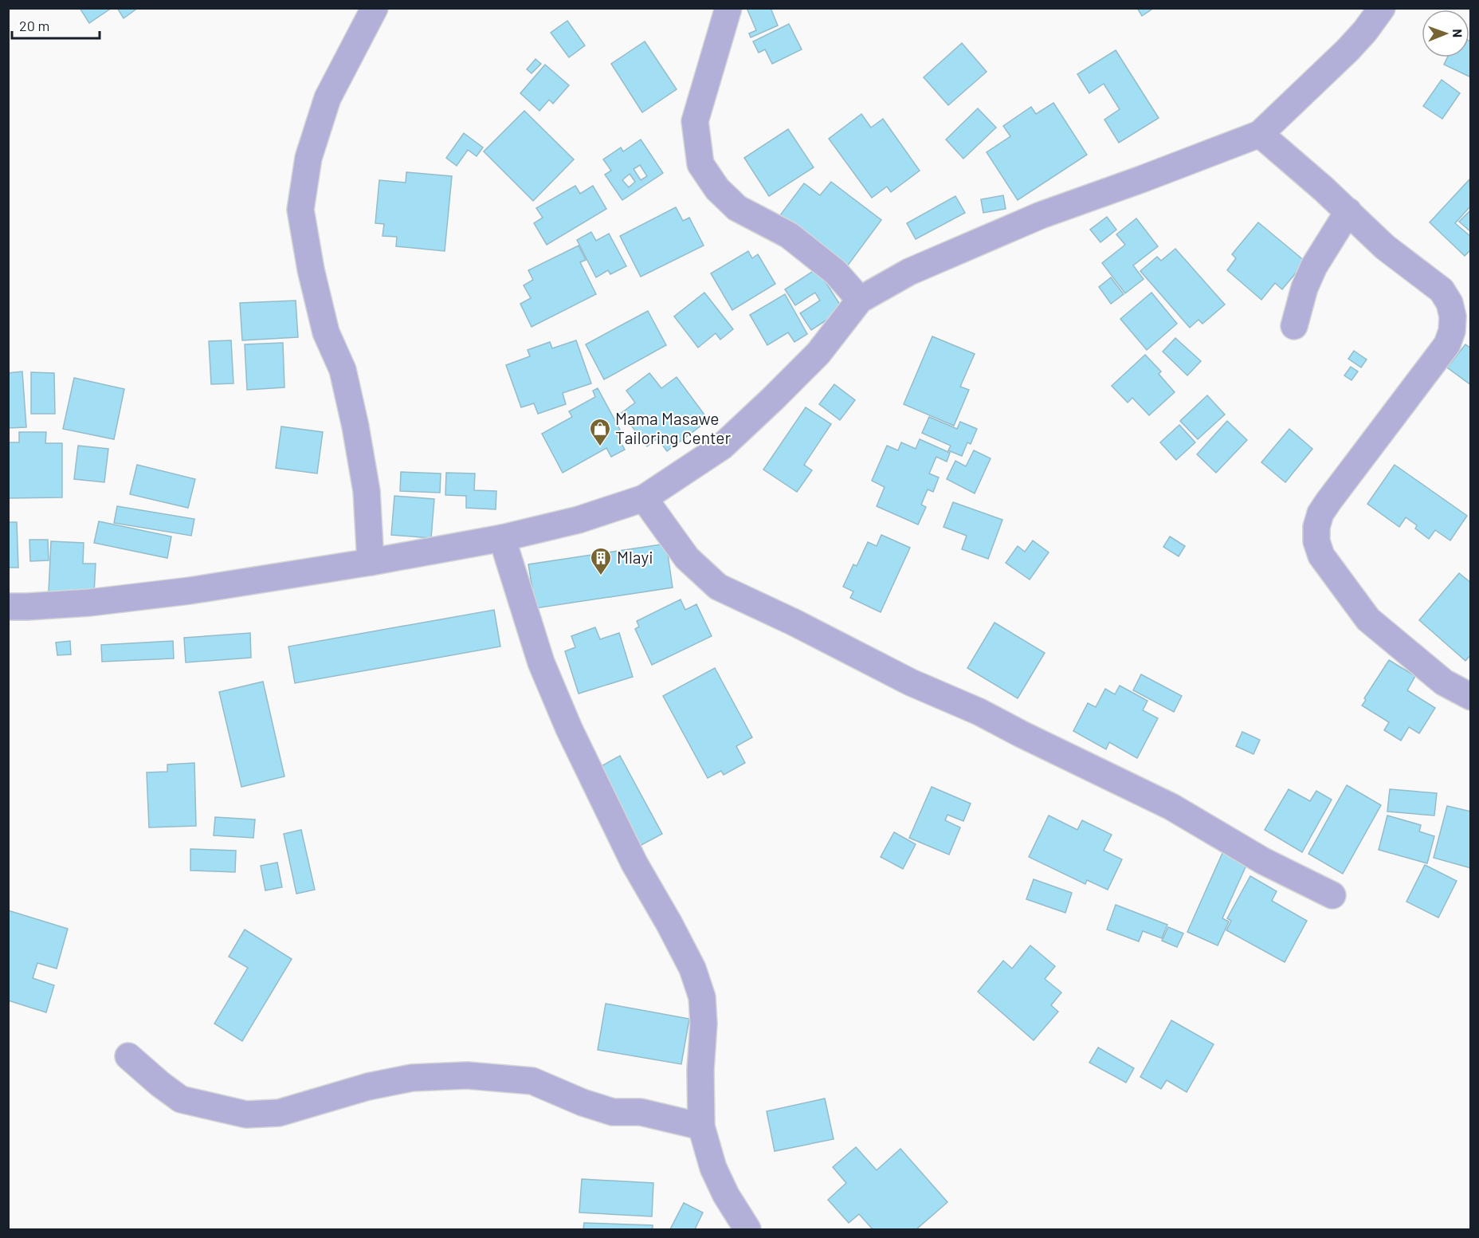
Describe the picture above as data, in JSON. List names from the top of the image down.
{
  "places": {
    "shop": ["Mama Masawe Tailoring Center"],
    "building": ["Mlayi"]
  },
  "scale_bar": "20 m",
  "north": "right"
}
